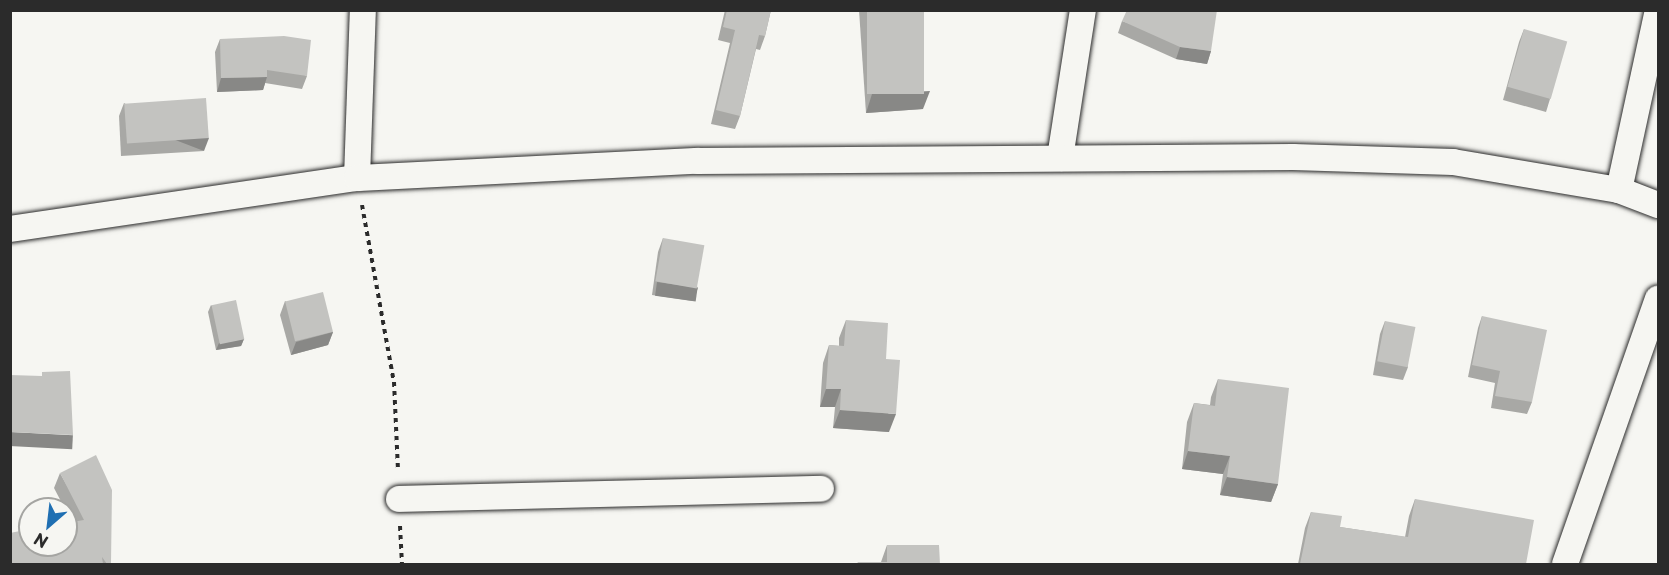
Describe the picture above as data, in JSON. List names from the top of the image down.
{
  "north": "bottom left"
}
